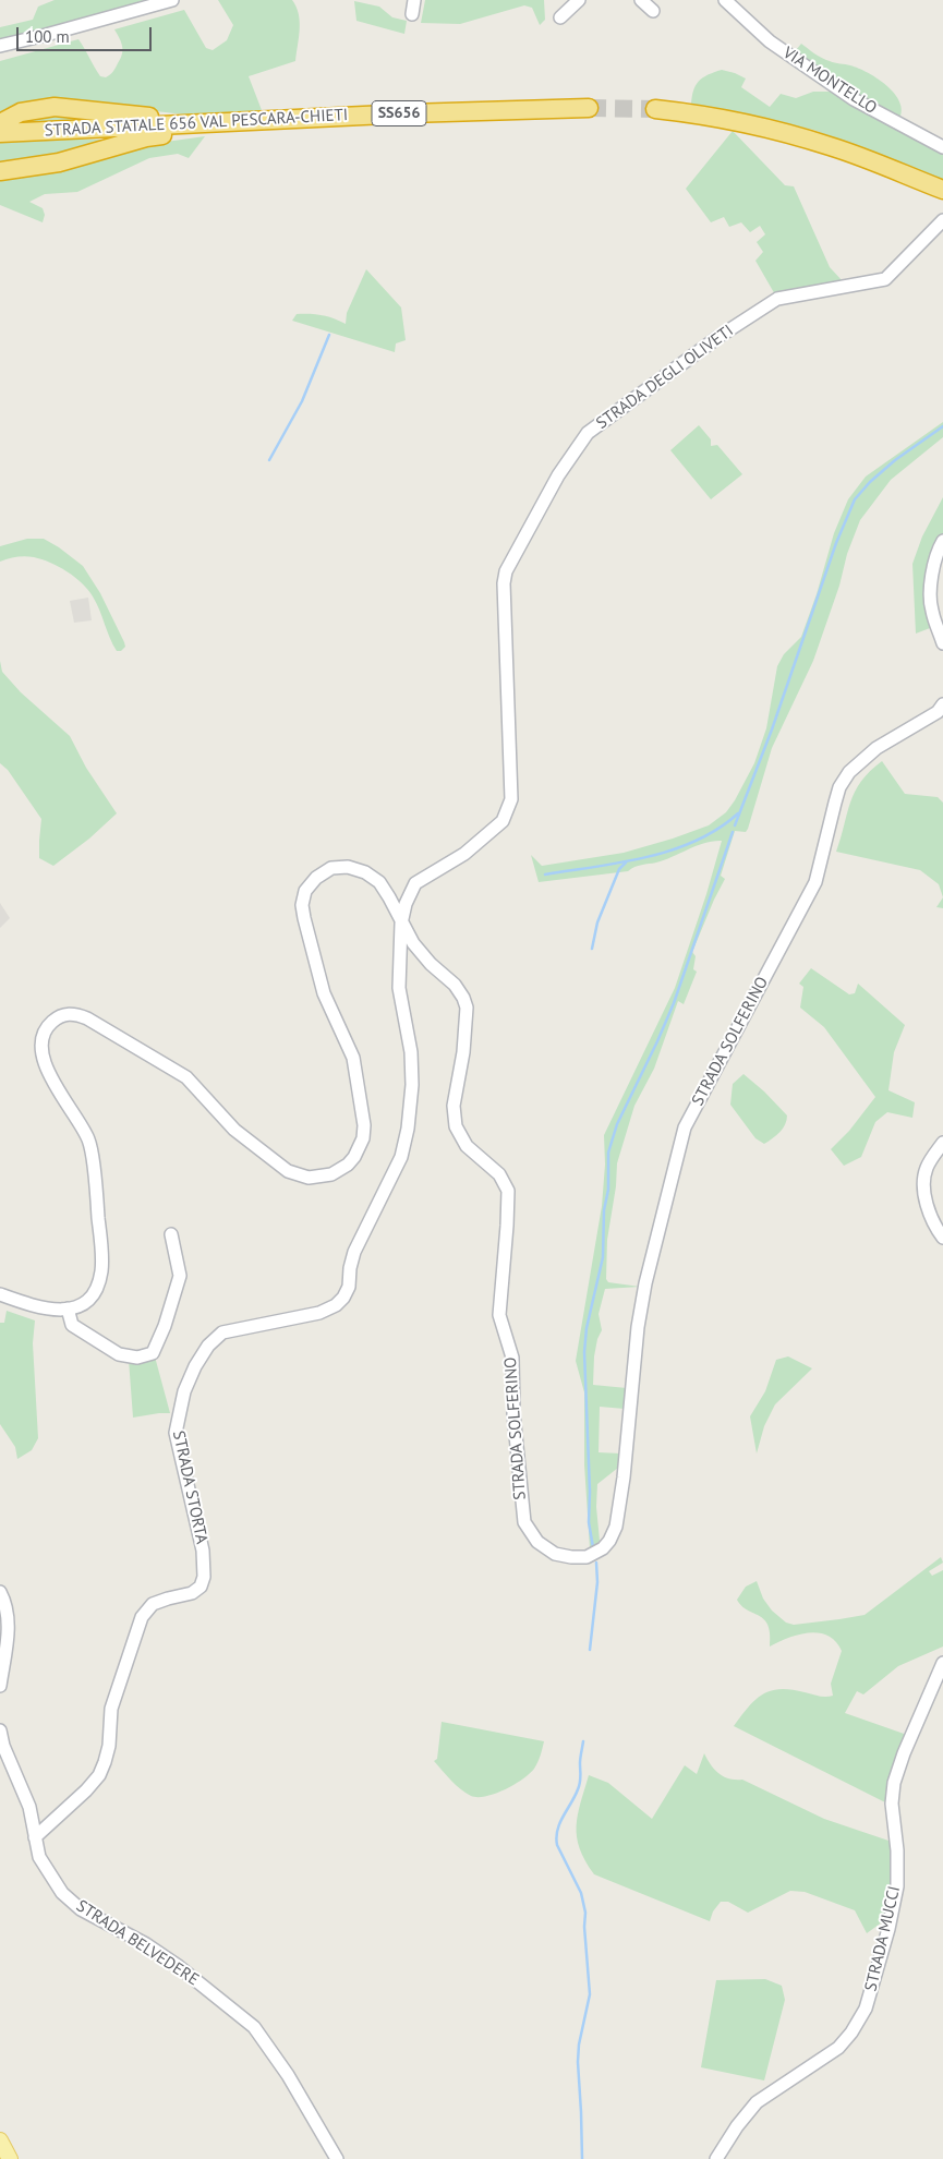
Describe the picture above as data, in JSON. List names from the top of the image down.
{
  "streets": {
    "highway": ["SS656", "STRADA STATALE 656 VAL PESCARA-CHIETI"],
    "street": [
      "VIA MONTELLO",
      "STRADA DEGLI OLIVETI",
      "STRADA SOLFERINO",
      "STRADA STORTA",
      "STRADA MUCCI",
      "STRADA BELVEDERE"
    ]
  },
  "crossings": [
    ["STRADA DEGLI OLIVETI", "STRADA SOLFERINO"],
    ["STRADA DEGLI OLIVETI", "STRADA STORTA"],
    ["STRADA SOLFERINO", "STRADA STORTA"],
    ["STRADA STORTA", "STRADA BELVEDERE"]
  ],
  "scale_bar": "100 m"
}
